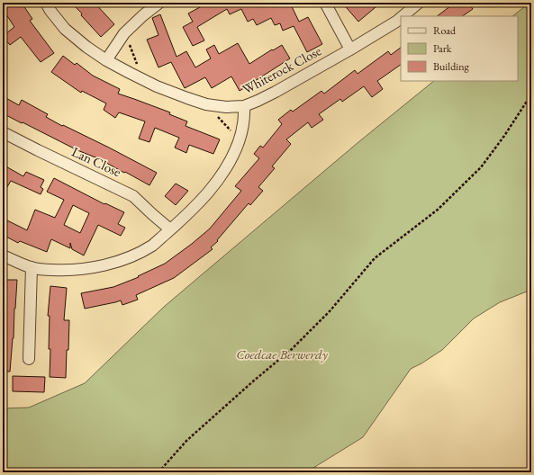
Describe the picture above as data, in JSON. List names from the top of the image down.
{
  "streets": {
    "street": ["Whiterock Close", "Lan Close"]
  },
  "parks": ["Coedcae Berwerdy"],
  "legend": ["Road", "Park", "Building"]
}
